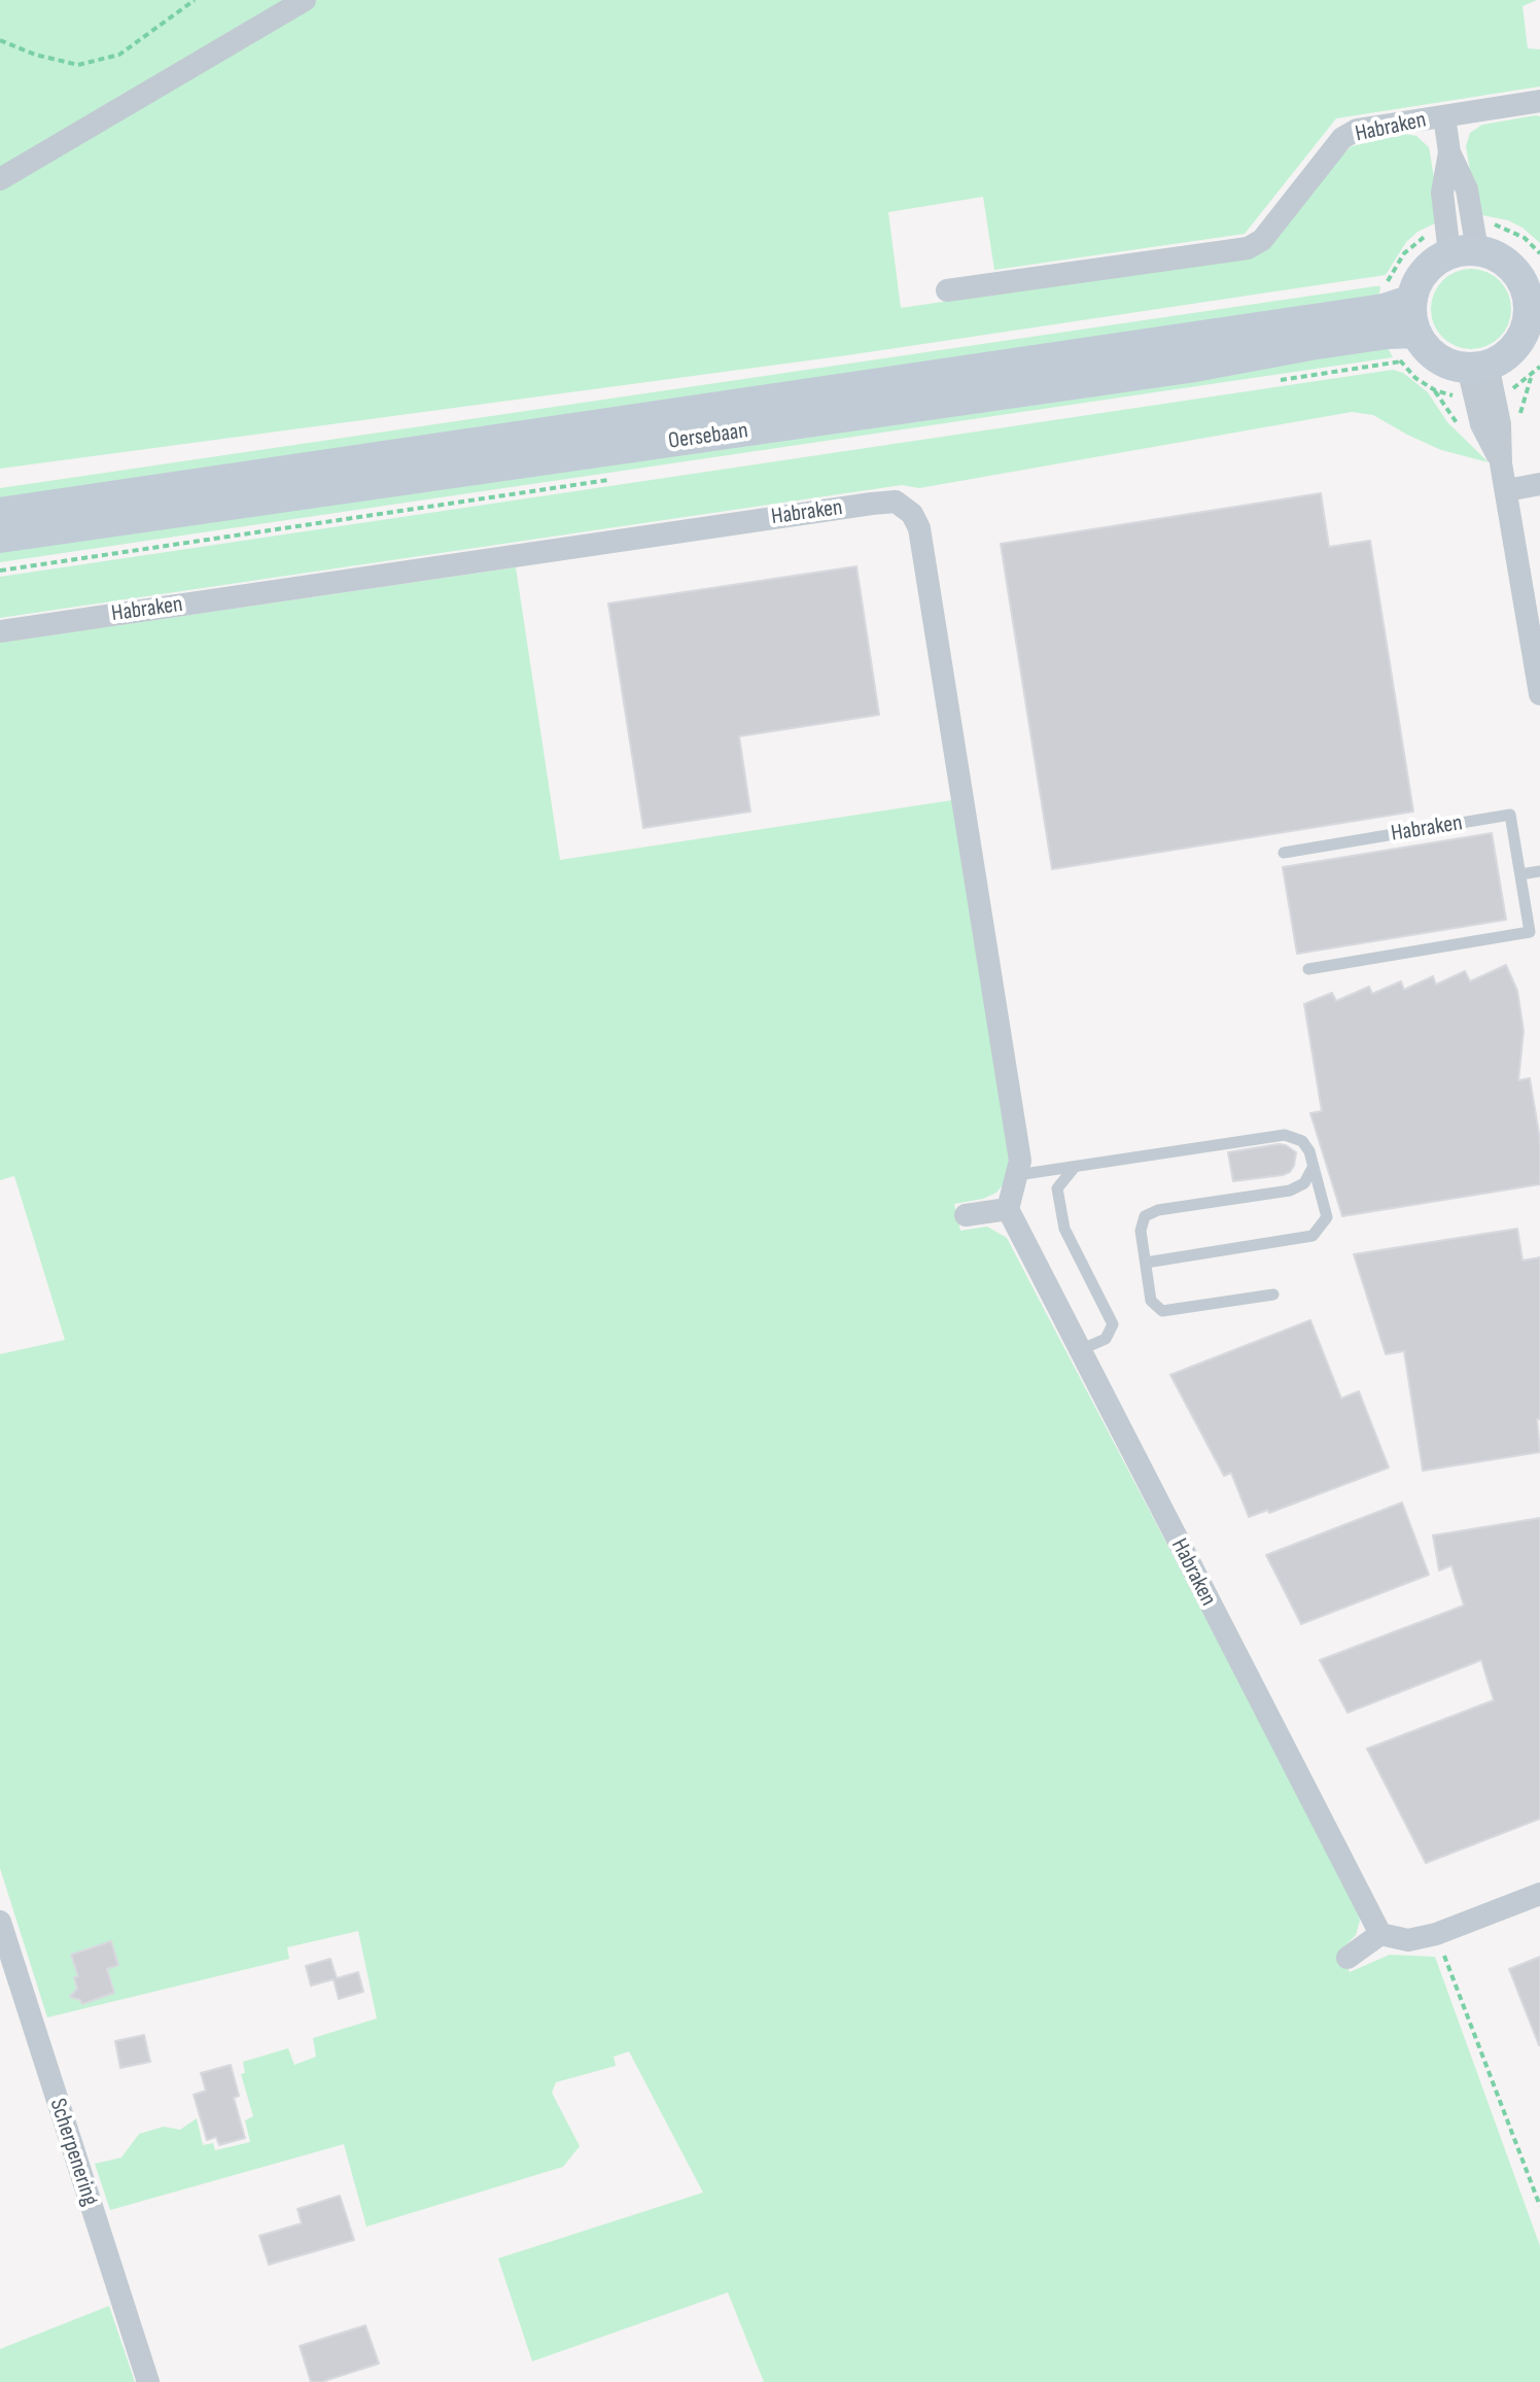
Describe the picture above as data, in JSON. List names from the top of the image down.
{
  "streets": {
    "main road": ["Oersebaan"],
    "street": ["Habraken", "Scherpenering"]
  },
  "crossings": [
    ["Habraken", "Oersebaan"]
  ]
}
